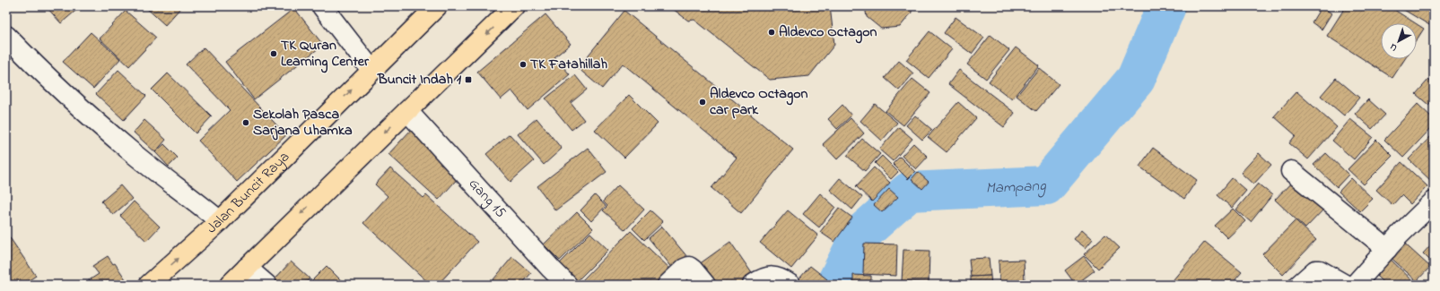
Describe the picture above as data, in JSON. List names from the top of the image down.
{
  "streets": {
    "main road": ["Jalan Buncit Raya"],
    "street": ["Gang 15"]
  },
  "water": ["Mampang"],
  "places": {
    "other": [
      "Aldevco Octagon",
      "TK Quran Learning Center",
      "TK Fatahillah",
      "Aldevco Octagon car park",
      "Sekolah Pasca Sarjana Uhamka"
    ],
    "transit": ["Buncit Indah 1"]
  },
  "north": "bottom left"
}
